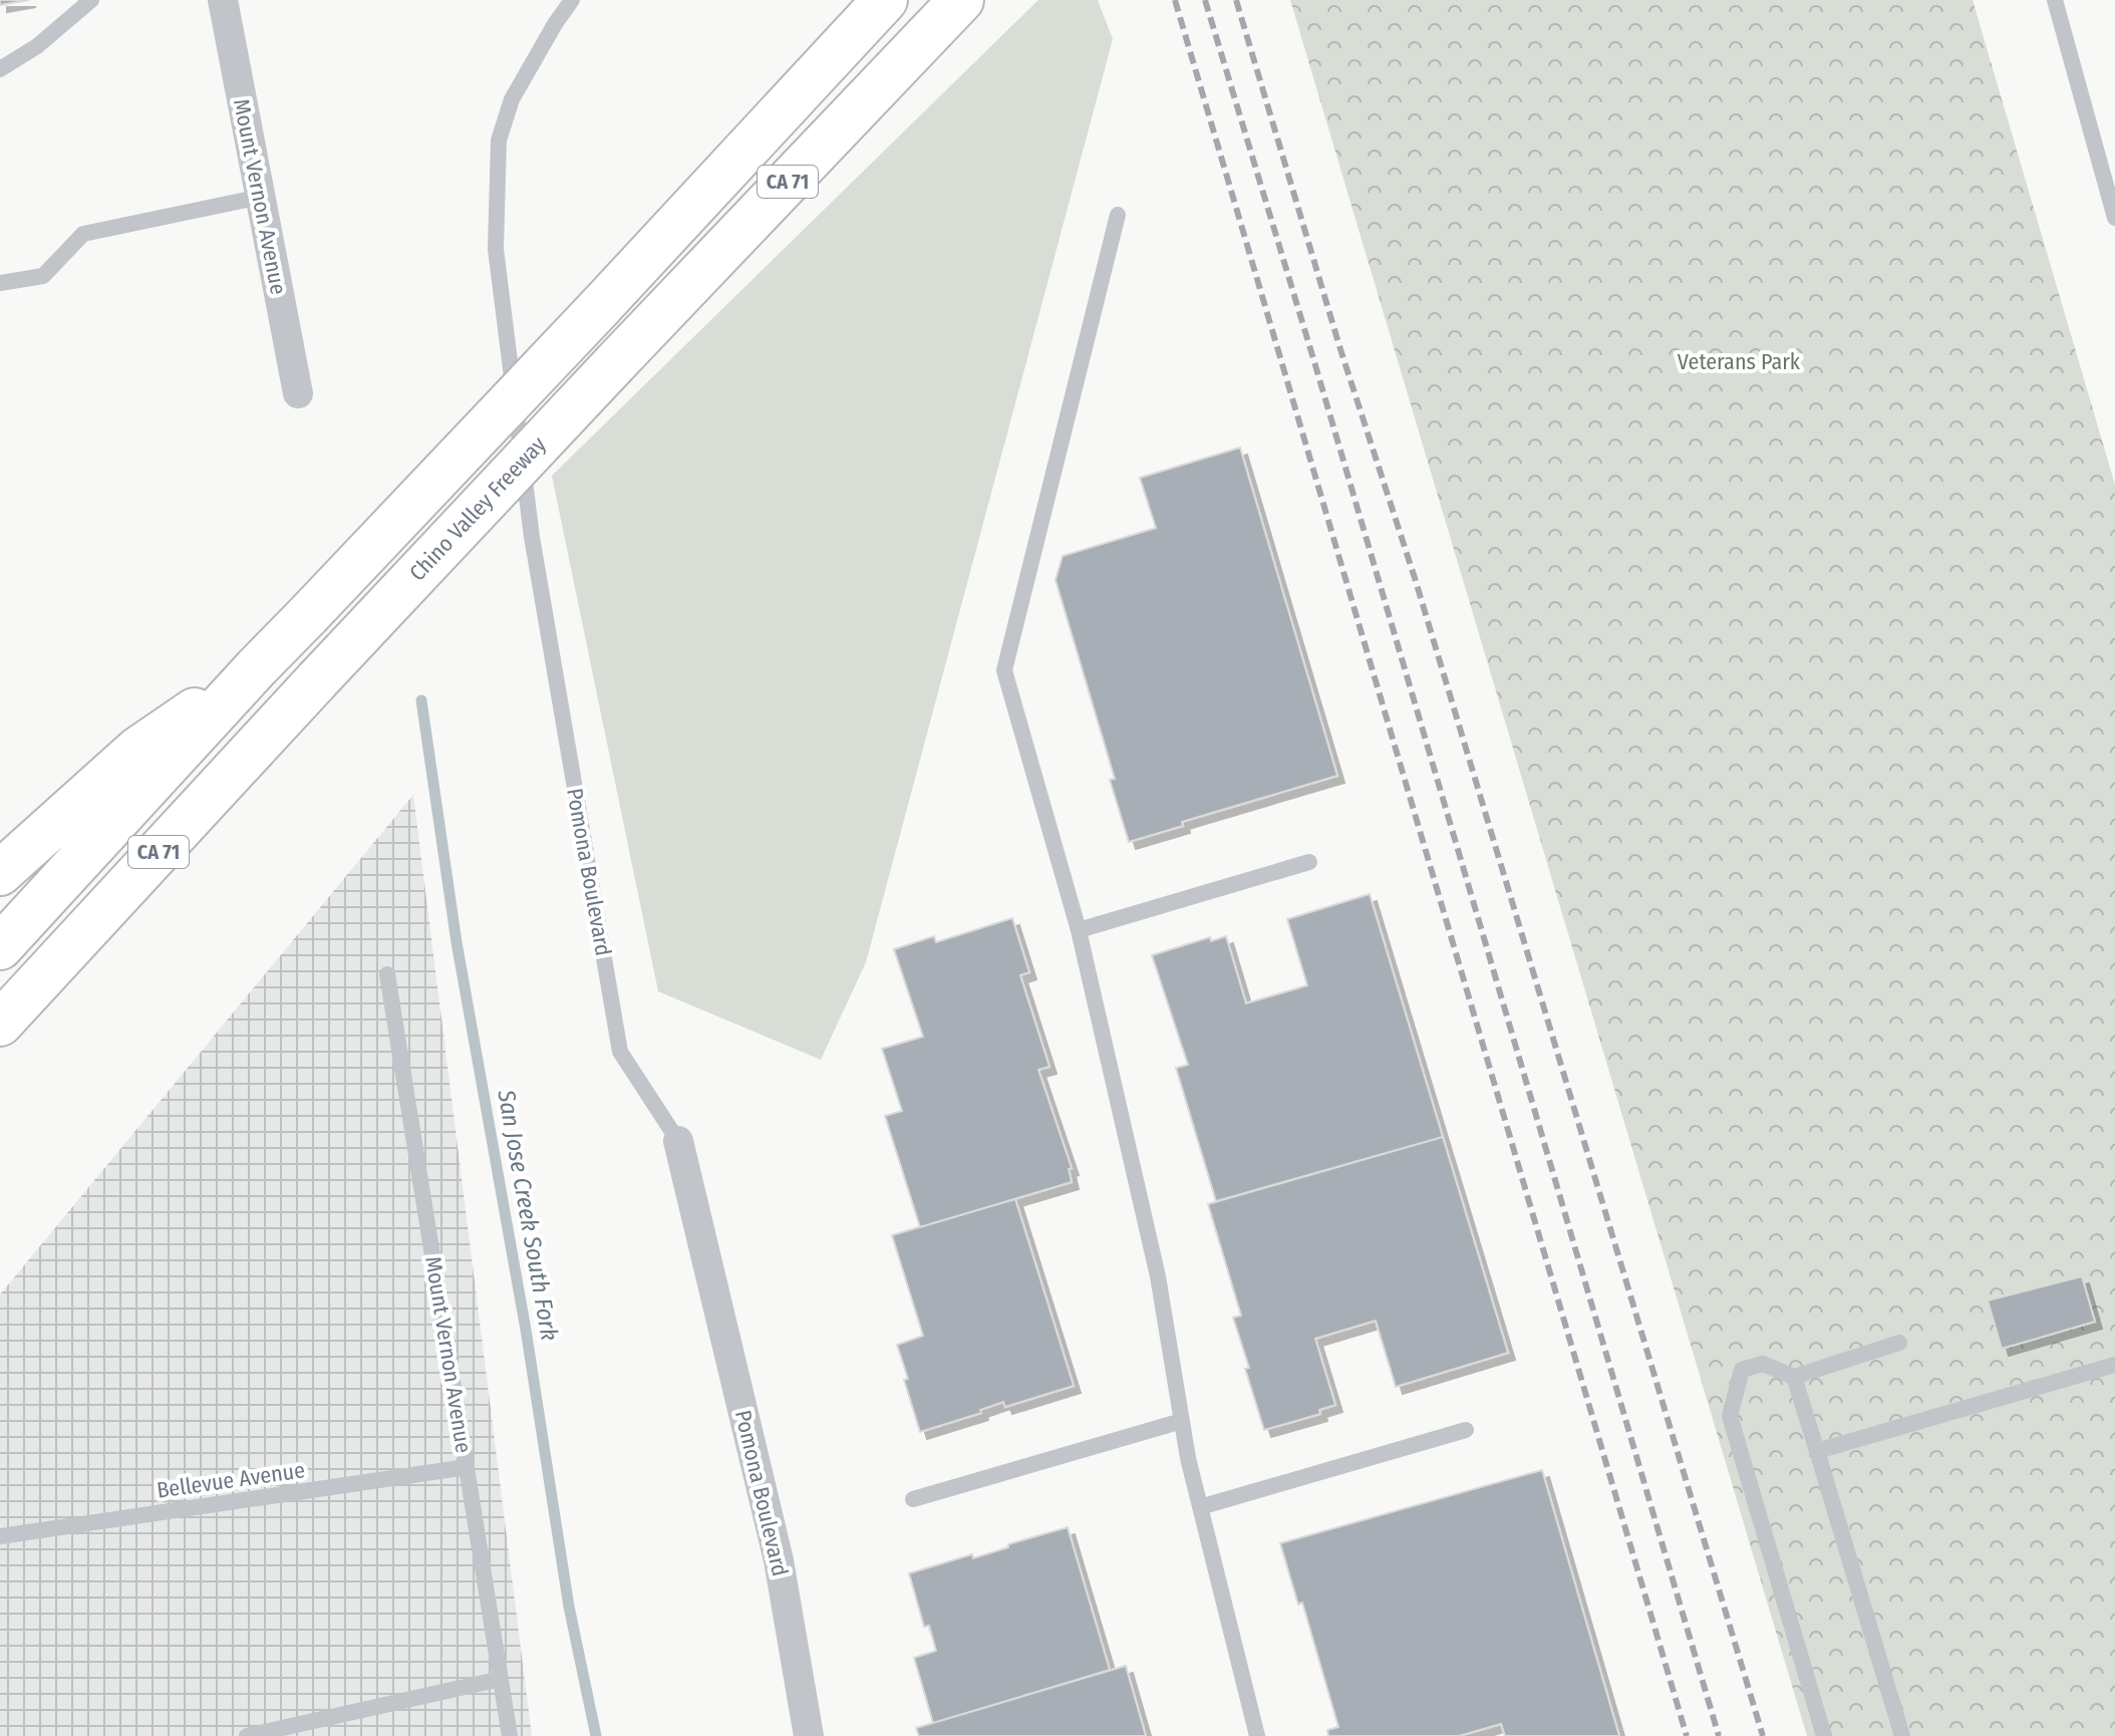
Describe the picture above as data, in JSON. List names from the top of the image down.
{
  "streets": {
    "highway": ["CA 71", "Chino Valley Freeway"],
    "street": ["Mount Vernon Avenue", "Pomona Boulevard"],
    "lane": ["Bellevue Avenue"]
  },
  "crossings": [
    ["Mount Vernon Avenue", "Bellevue Avenue"]
  ],
  "water": ["San Jose Creek South Fork"],
  "parks": ["Veterans Park"]
}
